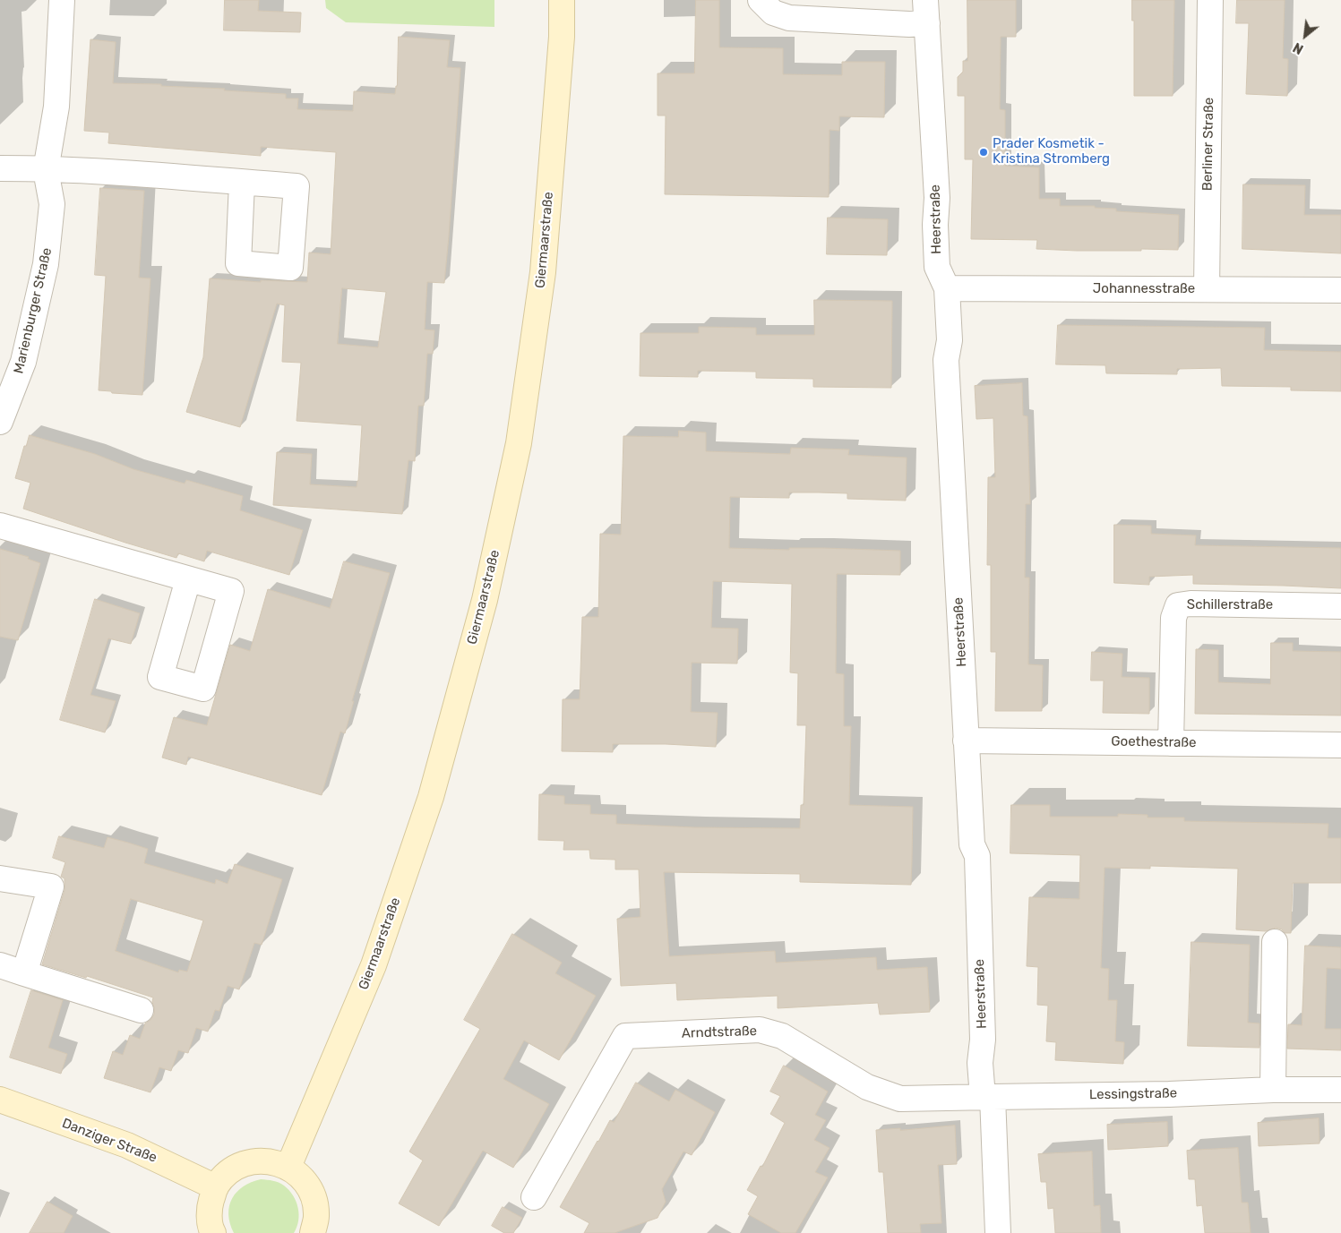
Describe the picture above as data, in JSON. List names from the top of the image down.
{
  "streets": {
    "main road": ["Giermaarstraße", "Danziger Straße"],
    "street": [
      "Berliner Straße",
      "Heerstraße",
      "Johannesstraße",
      "Marienburger Straße",
      "Schillerstraße",
      "Goethestraße",
      "Arndtstraße",
      "Lessingstraße"
    ]
  },
  "crossings": [
    ["Berliner Straße", "Johannesstraße"],
    ["Heerstraße", "Johannesstraße"],
    ["Heerstraße", "Goethestraße"],
    ["Heerstraße", "Arndtstraße"],
    ["Heerstraße", "Lessingstraße"],
    ["Schillerstraße", "Goethestraße"],
    ["Arndtstraße", "Lessingstraße"]
  ],
  "places": ["Prader Kosmetik - Kristina Stromberg"],
  "north": "bottom left"
}
